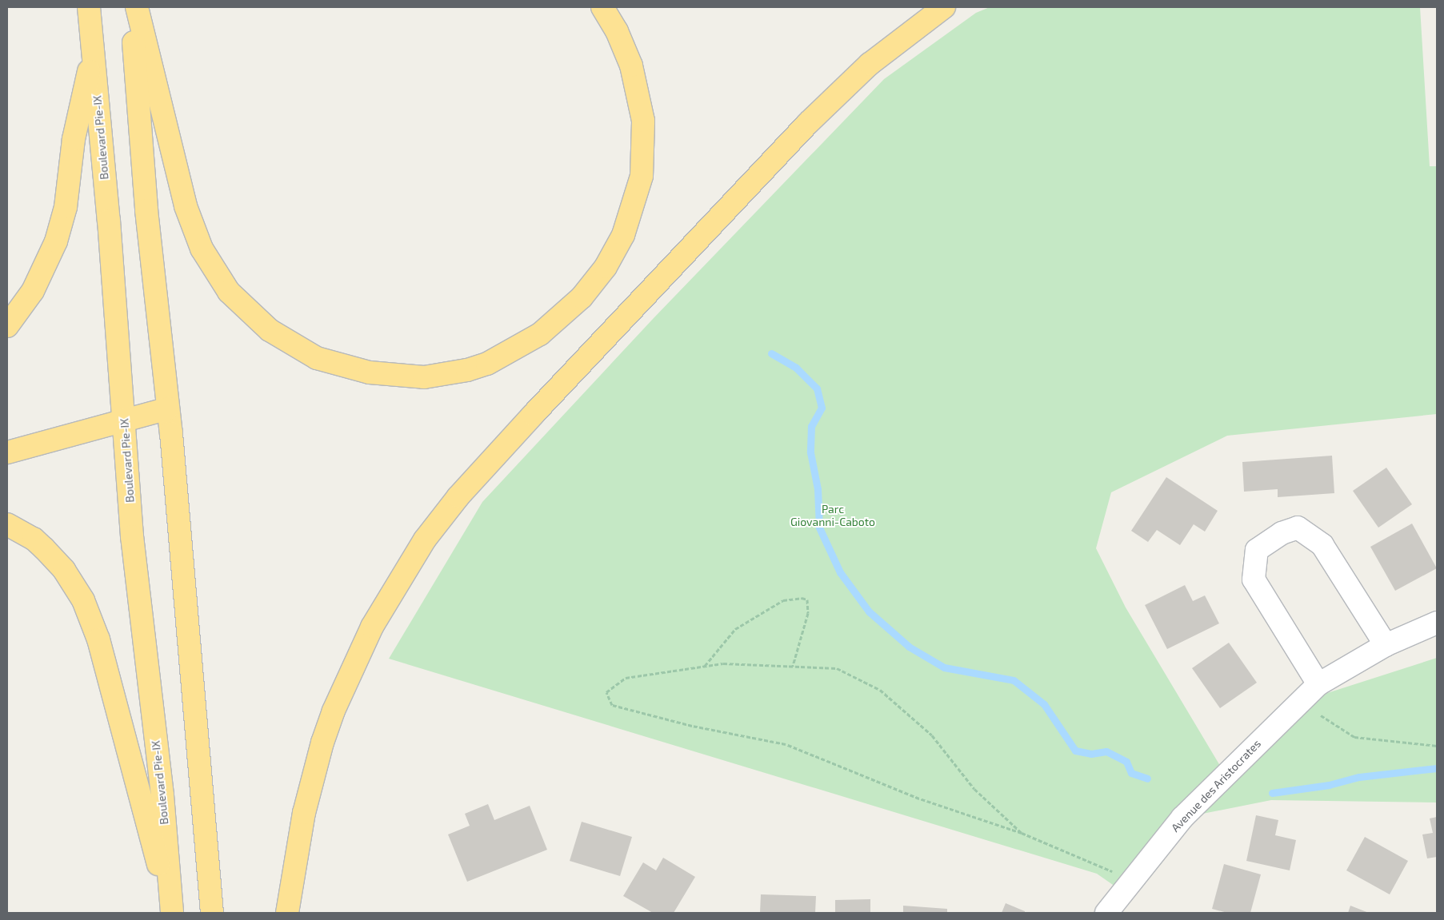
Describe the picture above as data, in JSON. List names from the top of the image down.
{
  "streets": {
    "highway": ["Boulevard Pie-IX"],
    "street": ["Avenue des Aristocrates"]
  },
  "parks": ["Parc Giovanni-Caboto"]
}
